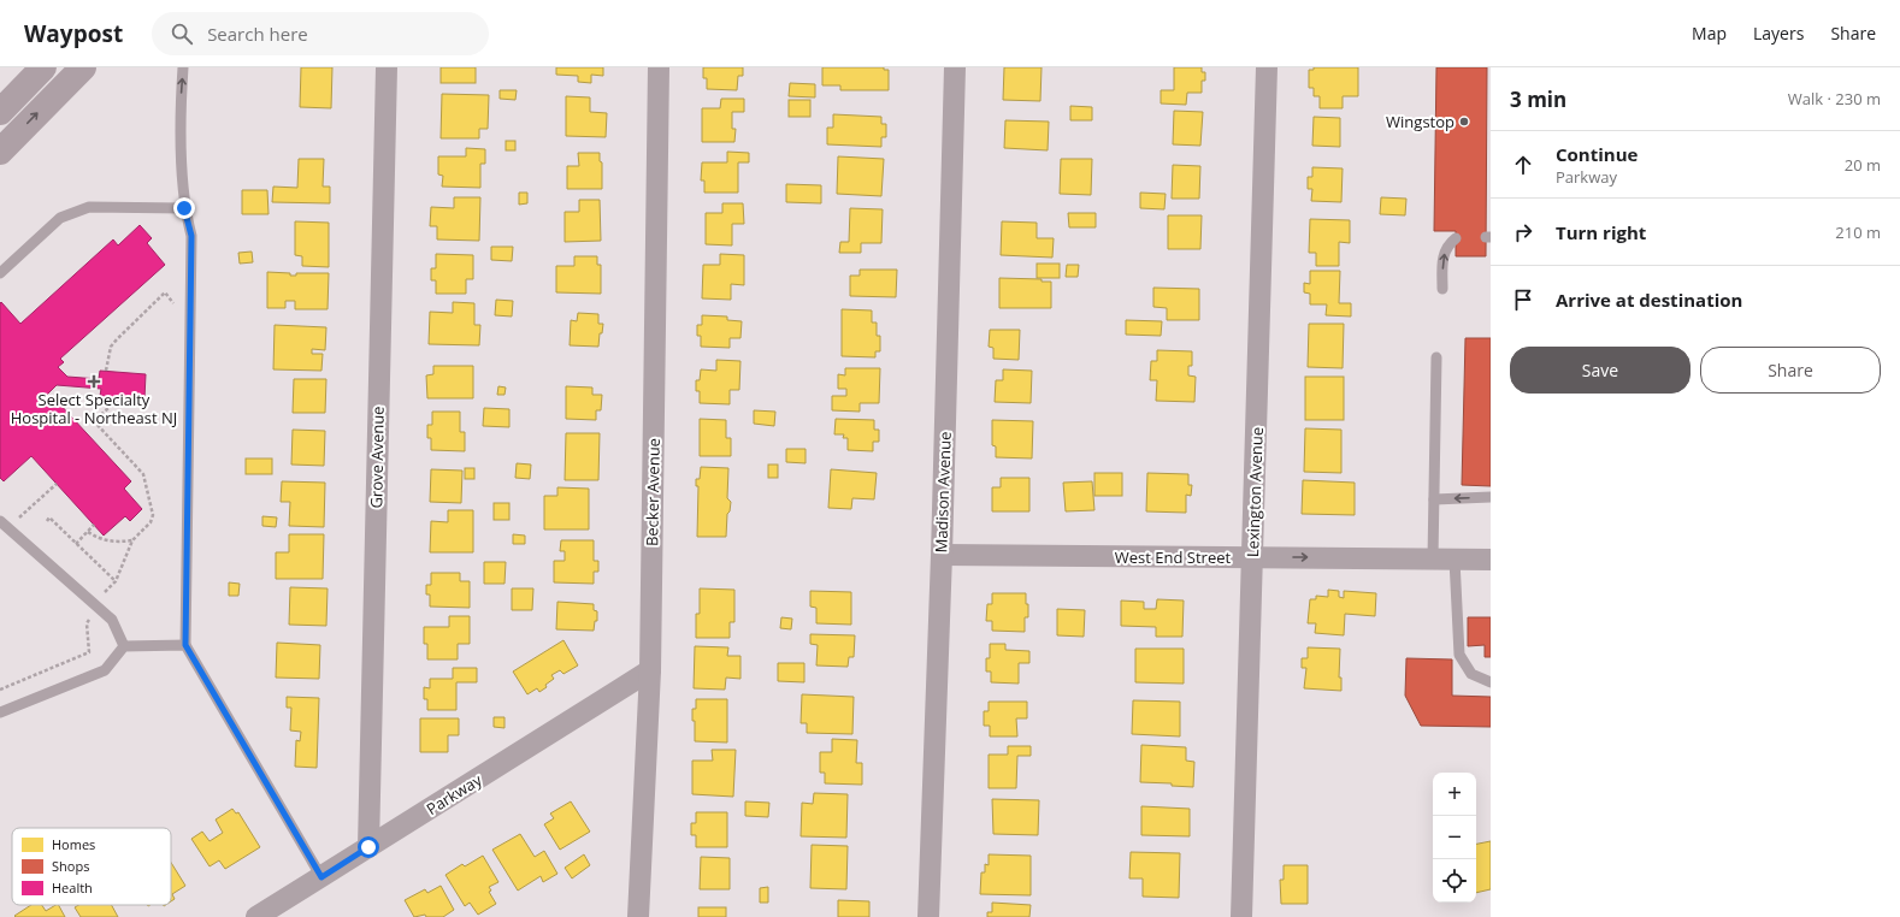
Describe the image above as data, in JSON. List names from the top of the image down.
{
  "streets": {
    "street": [
      "Grove Avenue",
      "Becker Avenue",
      "Madison Avenue",
      "Lexington Avenue",
      "West End Street",
      "Parkway"
    ]
  },
  "crossings": [
    ["Grove Avenue", "Parkway"],
    ["Becker Avenue", "Parkway"],
    ["Madison Avenue", "West End Street"],
    ["Lexington Avenue", "West End Street"]
  ],
  "places": {
    "other": ["Wingstop"],
    "health": ["Select Specialty Hospital - Northeast NJ"]
  },
  "legend": ["Homes", "Shops", "Health"],
  "page": {
    "header": "Waypost",
    "search": "Search here",
    "nav": ["Map", "Layers", "Share"],
    "heading": ["3 min", "Walk · 230 m"],
    "list": [
      ["Continue", "Parkway", "20 m"],
      ["Turn right", "210 m"],
      "Arrive at destination"
    ],
    "buttons": ["Save", "Share"],
    "map_buttons": ["+", "−"]
  }
}
